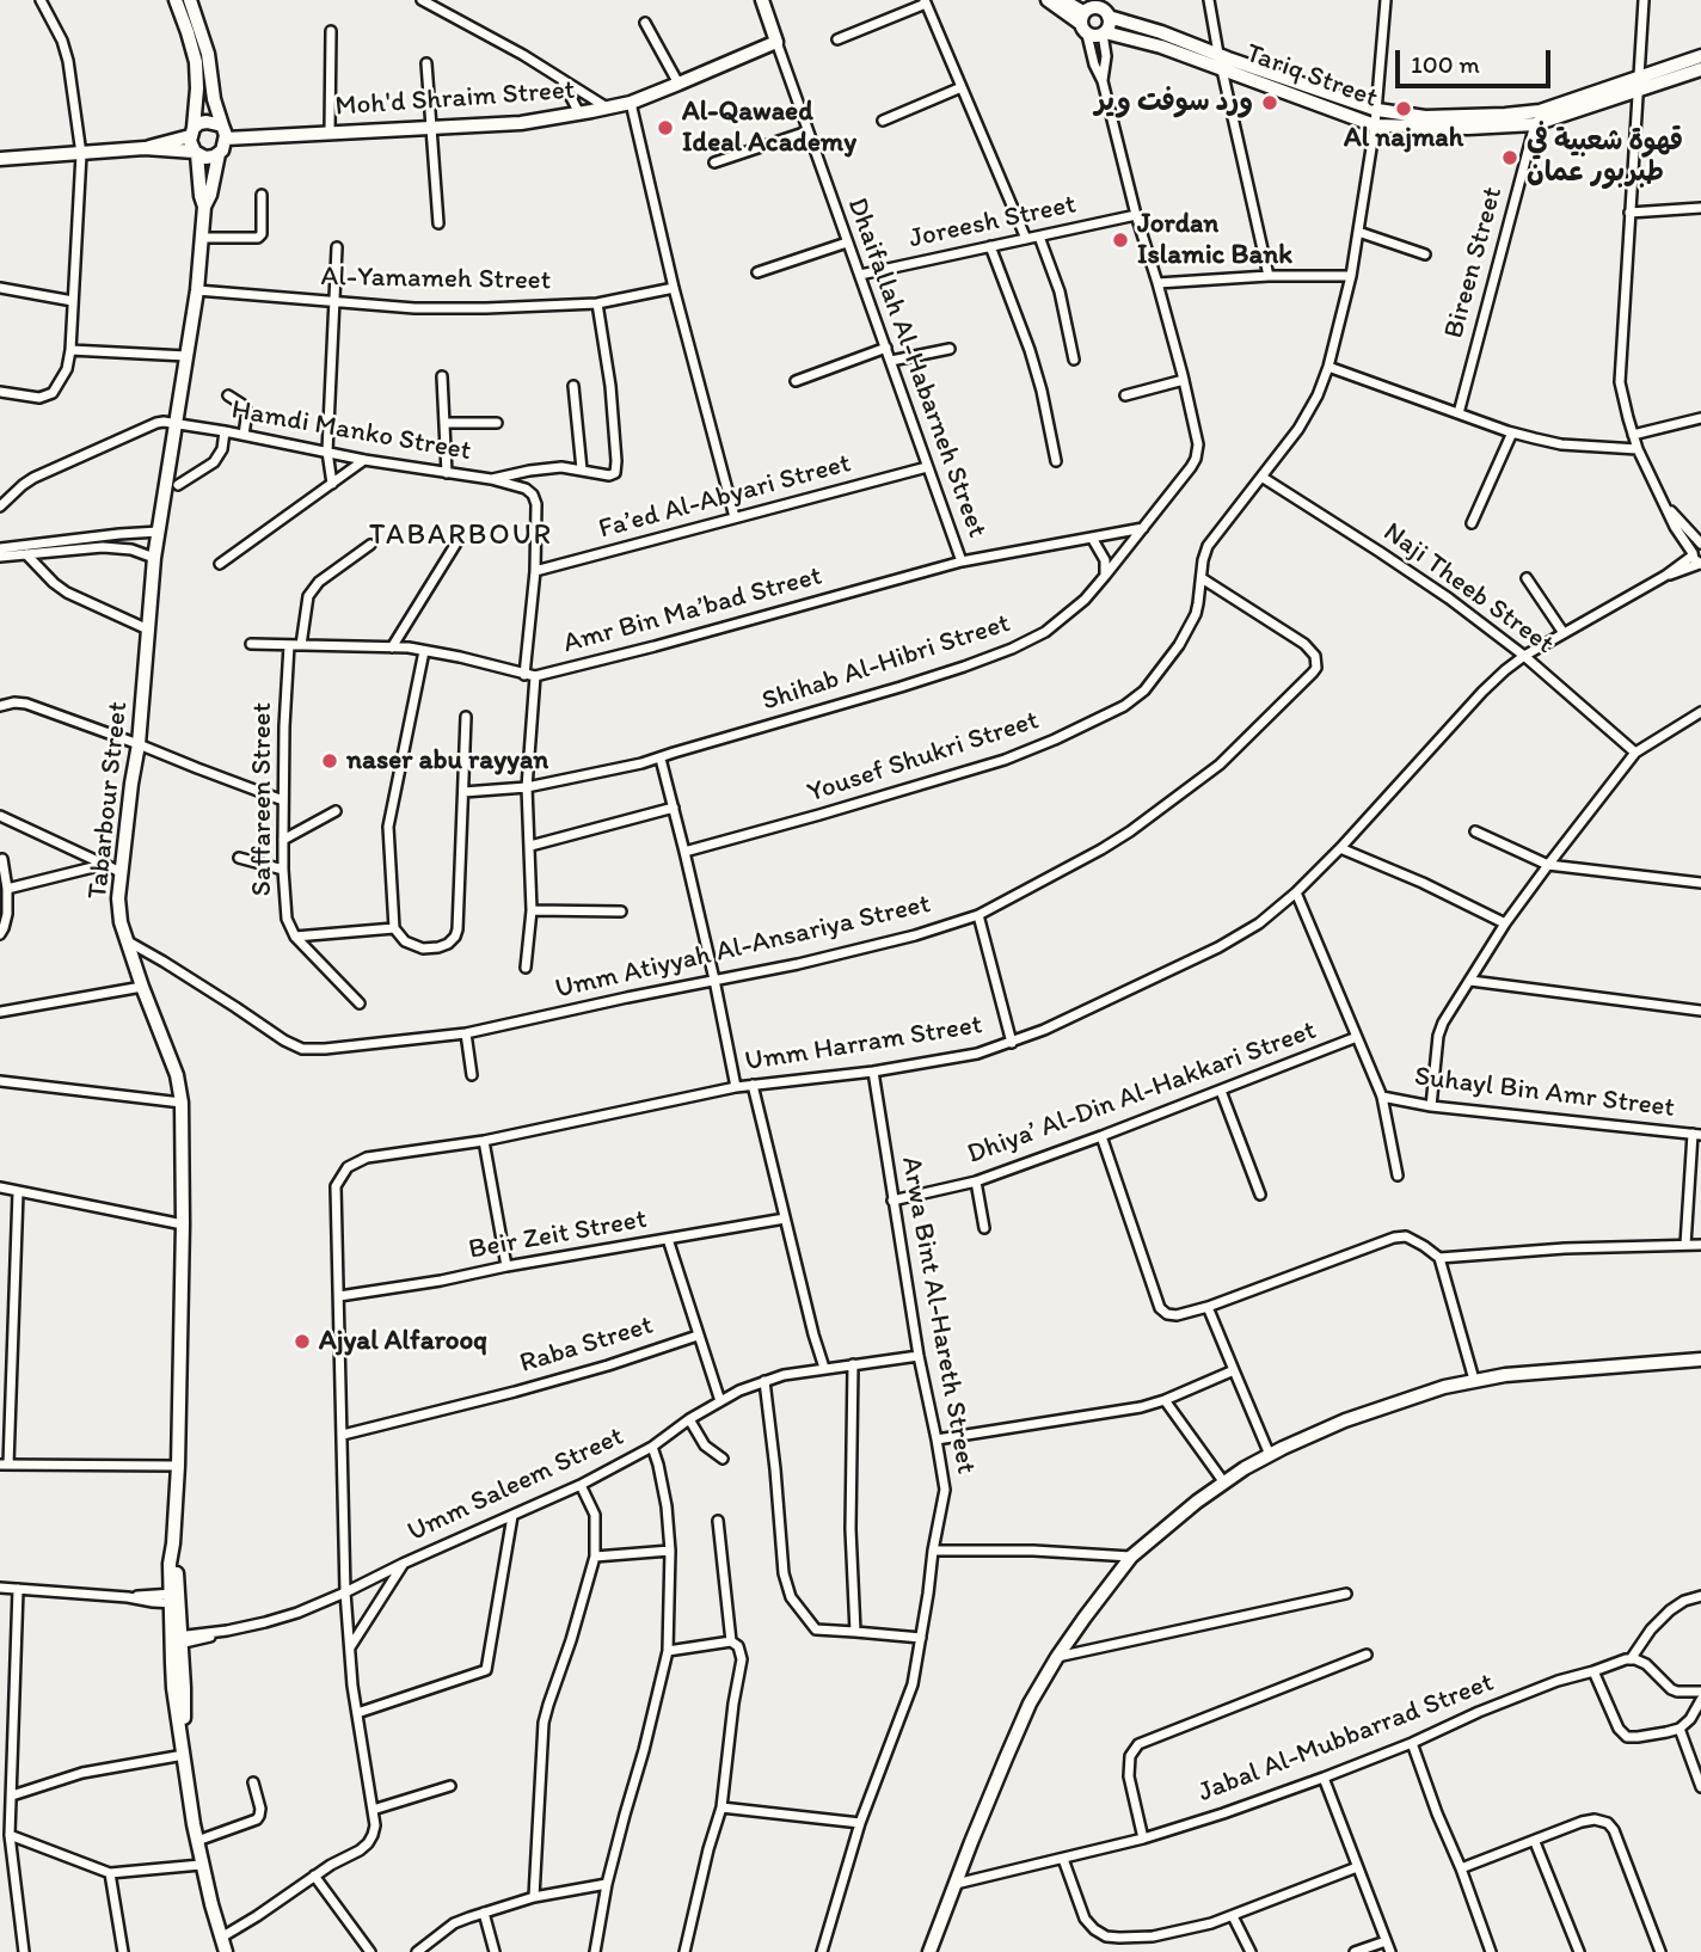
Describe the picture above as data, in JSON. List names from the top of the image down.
{
  "streets": {
    "street": [
      "Tariq Street",
      "Moh'd Shraim Street",
      "Joreesh Street",
      "Bireen Street",
      "Al-Yamameh Street",
      "Dhaifallah Al-Habarneh Street",
      "Hamdi Manko Street",
      "Fa’ed Al-Abyari Street",
      "Naji Theeb Street",
      "Amr Bin Ma’bad Street",
      "Shihab Al-Hibri Street",
      "Yousef Shukri Street",
      "Saffareen Street",
      "Tabarbour Street",
      "Umm Atiyyah Al-Ansariya Street",
      "Umm Harram Street",
      "Dhiya’ Al-Din Al-Hakkari Street",
      "Suhayl Bin Amr Street",
      "Beir Zeit Street",
      "Arwa Bint Al-Hareth Street",
      "Raba Street",
      "Umm Saleem Street",
      "Jabal Al-Mubbarrad Street"
    ]
  },
  "crossings": [
    ["Tariq Street", "Bireen Street"],
    ["Tariq Street", "Shihab Al-Hibri Street"],
    ["Tariq Street", "Yousef Shukri Street"],
    ["Moh'd Shraim Street", "Dhaifallah Al-Habarneh Street"],
    ["Moh'd Shraim Street", "Tabarbour Street"],
    ["Joreesh Street", "Dhaifallah Al-Habarneh Street"],
    ["Joreesh Street", "Shihab Al-Hibri Street"],
    ["Al-Yamameh Street", "Tabarbour Street"],
    ["Dhaifallah Al-Habarneh Street", "Fa’ed Al-Abyari Street"],
    ["Dhaifallah Al-Habarneh Street", "Amr Bin Ma’bad Street"],
    ["Hamdi Manko Street", "Fa’ed Al-Abyari Street"],
    ["Hamdi Manko Street", "Amr Bin Ma’bad Street"],
    ["Hamdi Manko Street", "Tabarbour Street"],
    ["Naji Theeb Street", "Yousef Shukri Street"],
    ["Naji Theeb Street", "Umm Harram Street"],
    ["Amr Bin Ma’bad Street", "Shihab Al-Hibri Street"],
    ["Amr Bin Ma’bad Street", "Saffareen Street"],
    ["Yousef Shukri Street", "Umm Atiyyah Al-Ansariya Street"],
    ["Tabarbour Street", "Umm Atiyyah Al-Ansariya Street"],
    ["Tabarbour Street", "Umm Saleem Street"],
    ["Umm Harram Street", "Beir Zeit Street"],
    ["Umm Harram Street", "Arwa Bint Al-Hareth Street"],
    ["Umm Harram Street", "Raba Street"],
    ["Umm Harram Street", "Umm Saleem Street"],
    ["Dhiya’ Al-Din Al-Hakkari Street", "Arwa Bint Al-Hareth Street"],
    ["Beir Zeit Street", "Raba Street"],
    ["Arwa Bint Al-Hareth Street", "Umm Saleem Street"],
    ["Raba Street", "Umm Saleem Street"]
  ],
  "districts": ["TABARBOUR"],
  "places": [
    "ورد سوفت وير",
    "Al najmah",
    "Al-Qawaed Ideal Academy",
    "قهوة شعبية في طبربور عمان",
    "Jordan Islamic Bank",
    "naser abu rayyan",
    "Ajyal Alfarooq"
  ],
  "scale_bar": "100 m"
}
